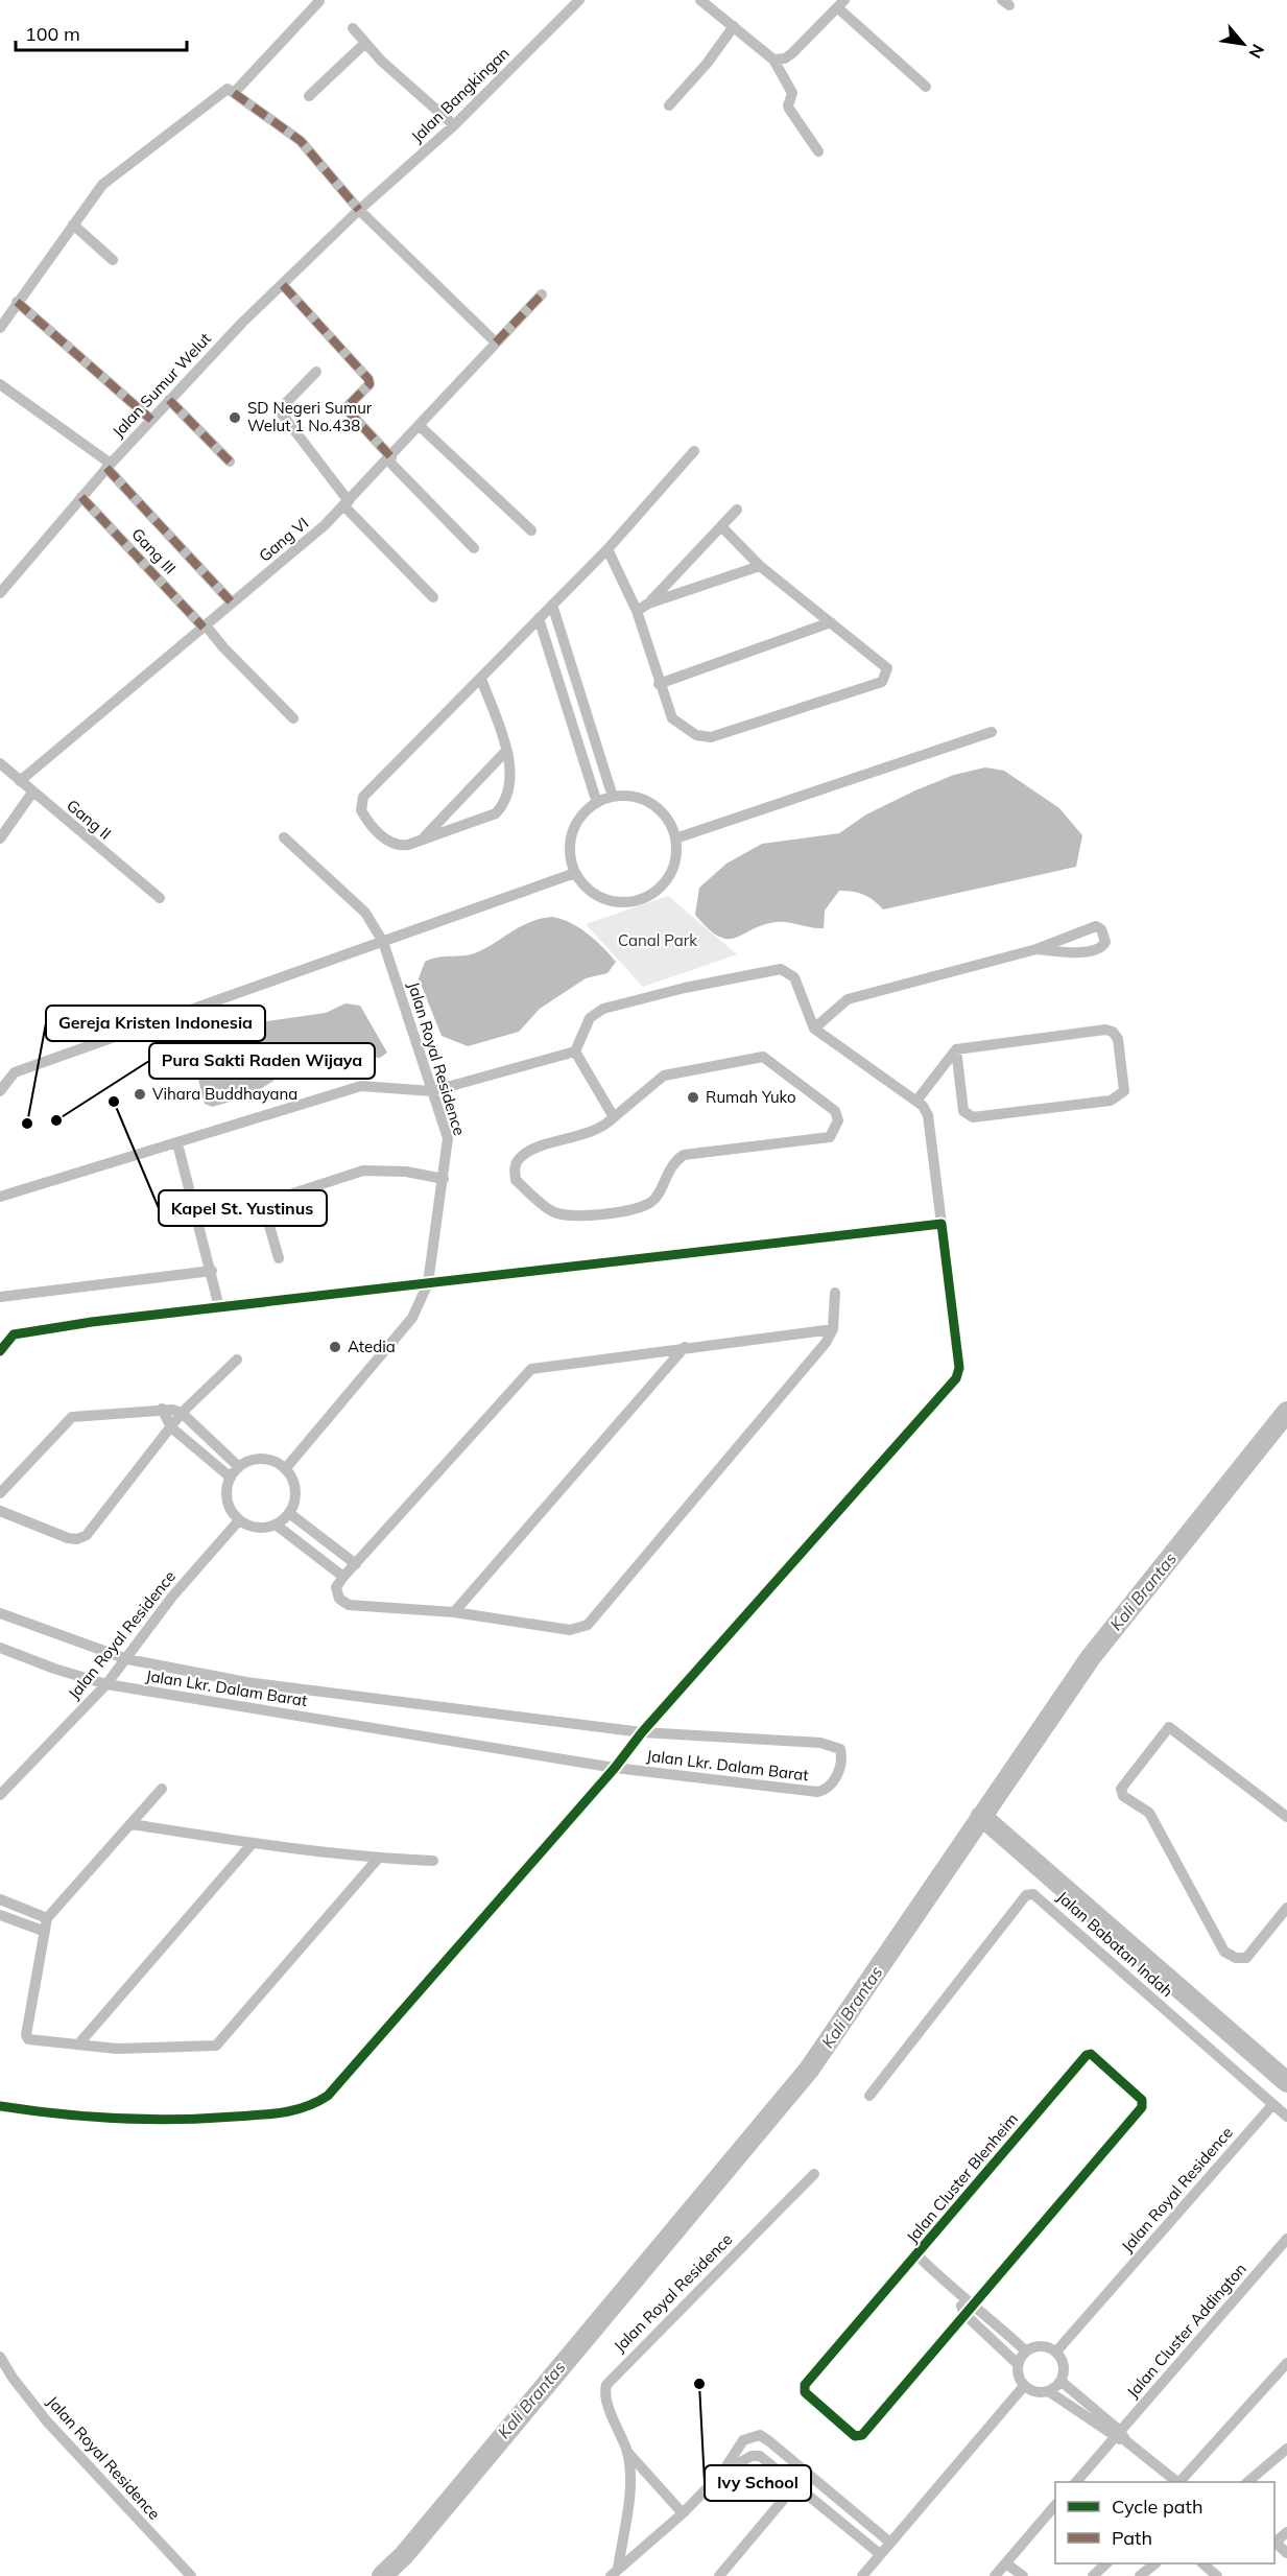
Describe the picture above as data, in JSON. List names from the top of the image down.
{
  "streets": {
    "street": [
      "Jalan Bangkingan",
      "Jalan Sumur Welut",
      "Gang VI",
      "Gang III",
      "Gang II",
      "Jalan Royal Residence",
      "Jalan Lkr. Dalam Barat",
      "Jalan Babatan Indah",
      "Jalan Cluster Blenheim",
      "Jalan Cluster Addington"
    ]
  },
  "crossings": [
    ["Jalan Bangkingan", "Jalan Sumur Welut"],
    ["Jalan Sumur Welut", "Gang III"],
    ["Gang VI", "Gang III"],
    ["Gang VI", "Gang II"],
    ["Jalan Royal Residence", "Jalan Lkr. Dalam Barat"],
    ["Jalan Royal Residence", "Jalan Babatan Indah"],
    ["Jalan Royal Residence", "Jalan Cluster Blenheim"]
  ],
  "water": ["Kali Brantas"],
  "parks": ["Canal Park"],
  "places": [
    "SD Negeri Sumur Welut 1 No.438",
    "Vihara Buddhayana",
    "Rumah Yuko",
    "Kapel St. Yustinus",
    "Pura Sakti Raden Wijaya",
    "Gereja Kristen Indonesia",
    "Atedia",
    "Ivy School"
  ],
  "legend": ["Cycle path", "Path"],
  "scale_bar": "100 m",
  "north": "bottom right"
}
